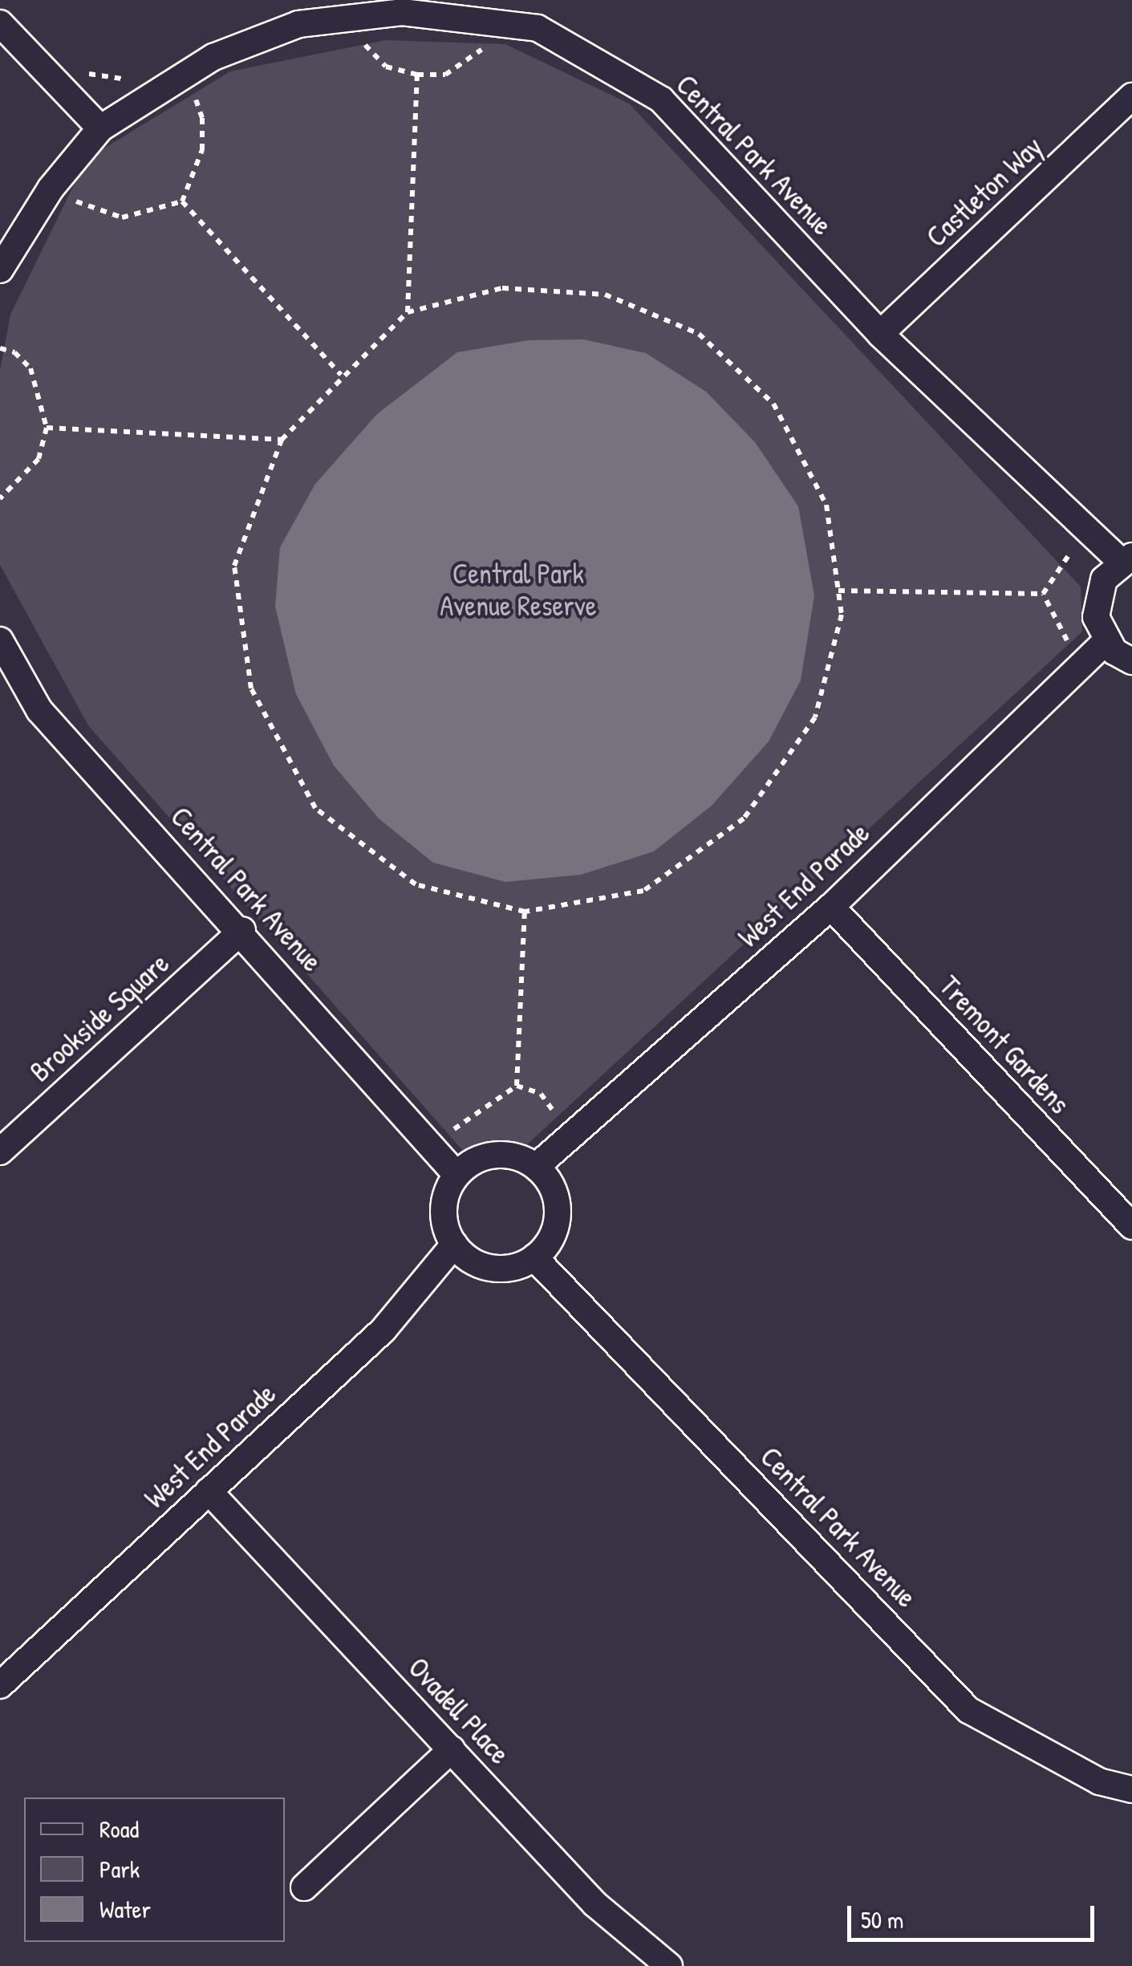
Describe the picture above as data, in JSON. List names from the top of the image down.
{
  "streets": {
    "street": [
      "Central Park Avenue",
      "Castleton Way",
      "West End Parade",
      "Brookside Square",
      "Tremont Gardens",
      "Ovadell Place"
    ]
  },
  "crossings": [
    ["Central Park Avenue", "Castleton Way"],
    ["Central Park Avenue", "West End Parade"],
    ["Central Park Avenue", "Brookside Square"],
    ["West End Parade", "Tremont Gardens"],
    ["West End Parade", "Ovadell Place"]
  ],
  "parks": ["Central Park Avenue Reserve"],
  "legend": ["Road", "Park", "Water"],
  "scale_bar": "50 m"
}
